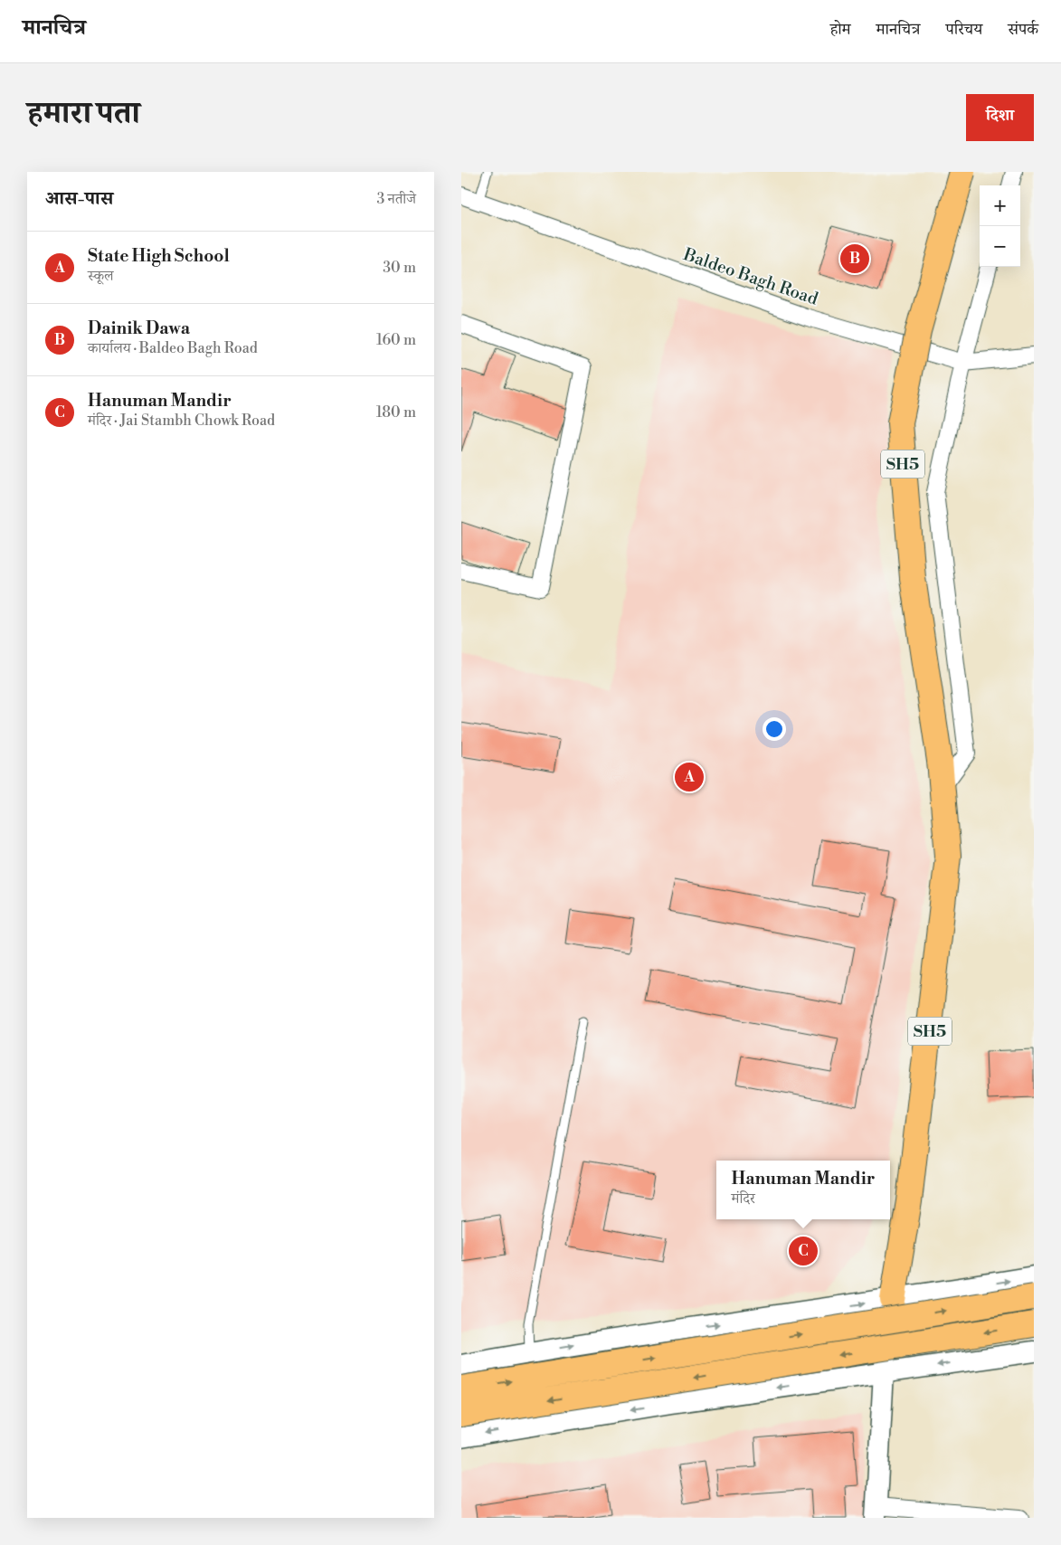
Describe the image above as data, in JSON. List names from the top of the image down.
{
  "streets": {
    "main road": ["SH5"],
    "street": ["Baldeo Bagh Road"]
  },
  "page": {
    "header": "मानचित्र",
    "nav": [
      "होम",
      "मानचित्र",
      "परिचय",
      "संपर्क"
    ],
    "title": "हमारा पता",
    "buttons": "दिशा",
    "heading": ["आस-पास", "3 नतीजे"],
    "map_buttons": ["+", "−"],
    "list": [
      {
        "mark": "A",
        "name": "State High School",
        "note": "स्कूल",
        "value": "30 m"
      },
      {
        "mark": "B",
        "name": "Dainik Dawa",
        "note": "कार्यालय · Baldeo Bagh Road",
        "value": "160 m"
      },
      {
        "mark": "C",
        "name": "Hanuman Mandir",
        "note": "मंदिर · Jai Stambh Chowk Road",
        "value": "180 m"
      }
    ],
    "pins": ["B", "A", "C"],
    "popup": ["Hanuman Mandir", "मंदिर"]
  }
}
